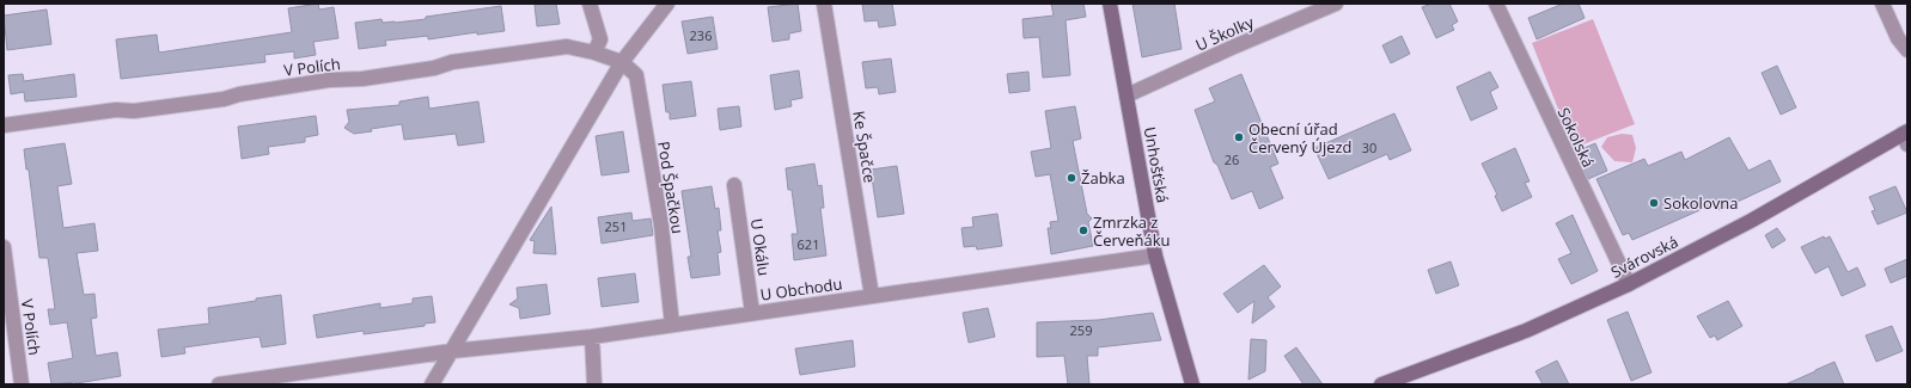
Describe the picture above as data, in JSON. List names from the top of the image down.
{
  "streets": {
    "street": [
      "U Školky",
      "V Polích",
      "Sokolská",
      "Ke Špačce",
      "Unhošťská",
      "Pod Špačkou",
      "U Okálu",
      "Svárovská",
      "U Obchodu"
    ]
  },
  "crossings": [
    ["U Školky", "Unhošťská"],
    ["V Polích", "Pod Špačkou"],
    ["Sokolská", "Svárovská"],
    ["Ke Špačce", "U Obchodu"],
    ["Unhošťská", "U Obchodu"],
    ["Pod Špačkou", "U Obchodu"],
    ["U Okálu", "U Obchodu"]
  ],
  "places": [
    "Obecní úřad Červený Újezd",
    "Žabka",
    "Sokolovna",
    "Zmrzka z Červeňáku"
  ],
  "house_numbers": [
    "236",
    "30",
    "26",
    "251",
    "621",
    "259"
  ]
}
